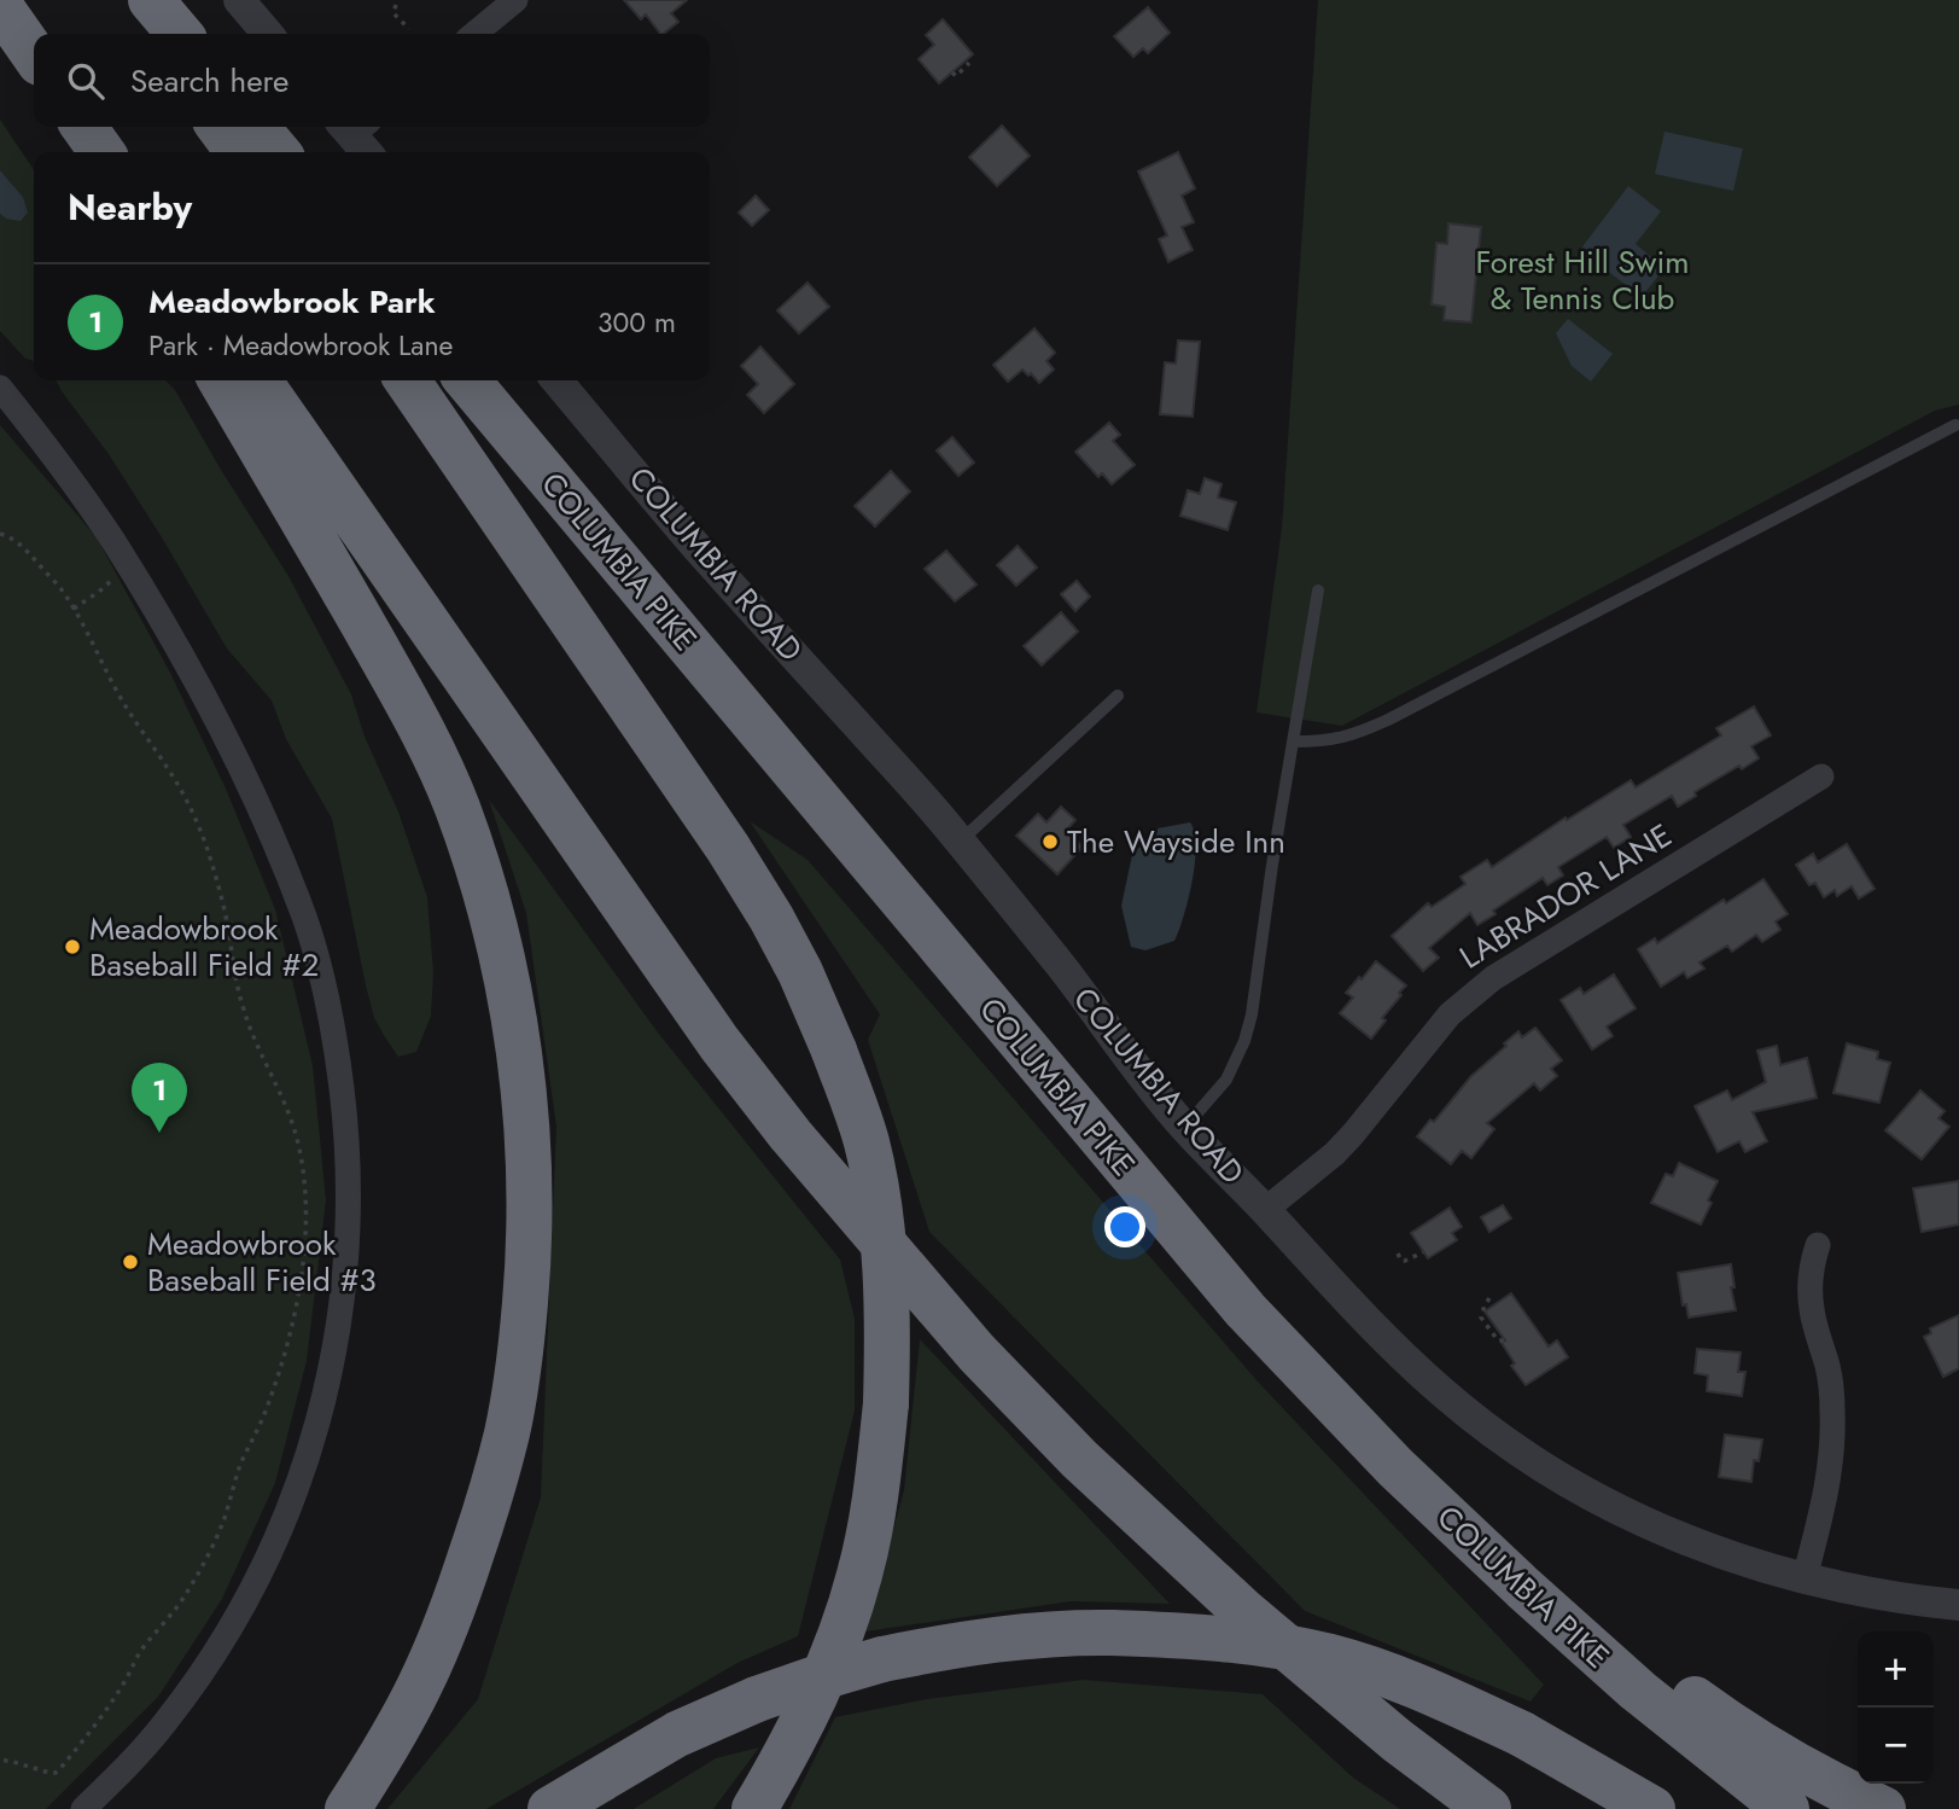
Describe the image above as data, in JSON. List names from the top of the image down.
{
  "streets": {
    "highway": ["COLUMBIA PIKE"],
    "street": ["COLUMBIA ROAD", "LABRADOR LANE"]
  },
  "crossings": [
    ["COLUMBIA ROAD", "LABRADOR LANE"]
  ],
  "parks": ["Forest Hill Swim & Tennis Club"],
  "places": ["The Wayside Inn", "Meadowbrook Baseball Field #2", "Meadowbrook Baseball Field #3"],
  "page": {
    "search": "Search here",
    "heading": "Nearby",
    "list": [
      {
        "mark": "1",
        "name": "Meadowbrook Park",
        "note": "Park · Meadowbrook Lane",
        "value": "300 m"
      }
    ],
    "pins": "1",
    "map_buttons": ["+", "−"]
  }
}
